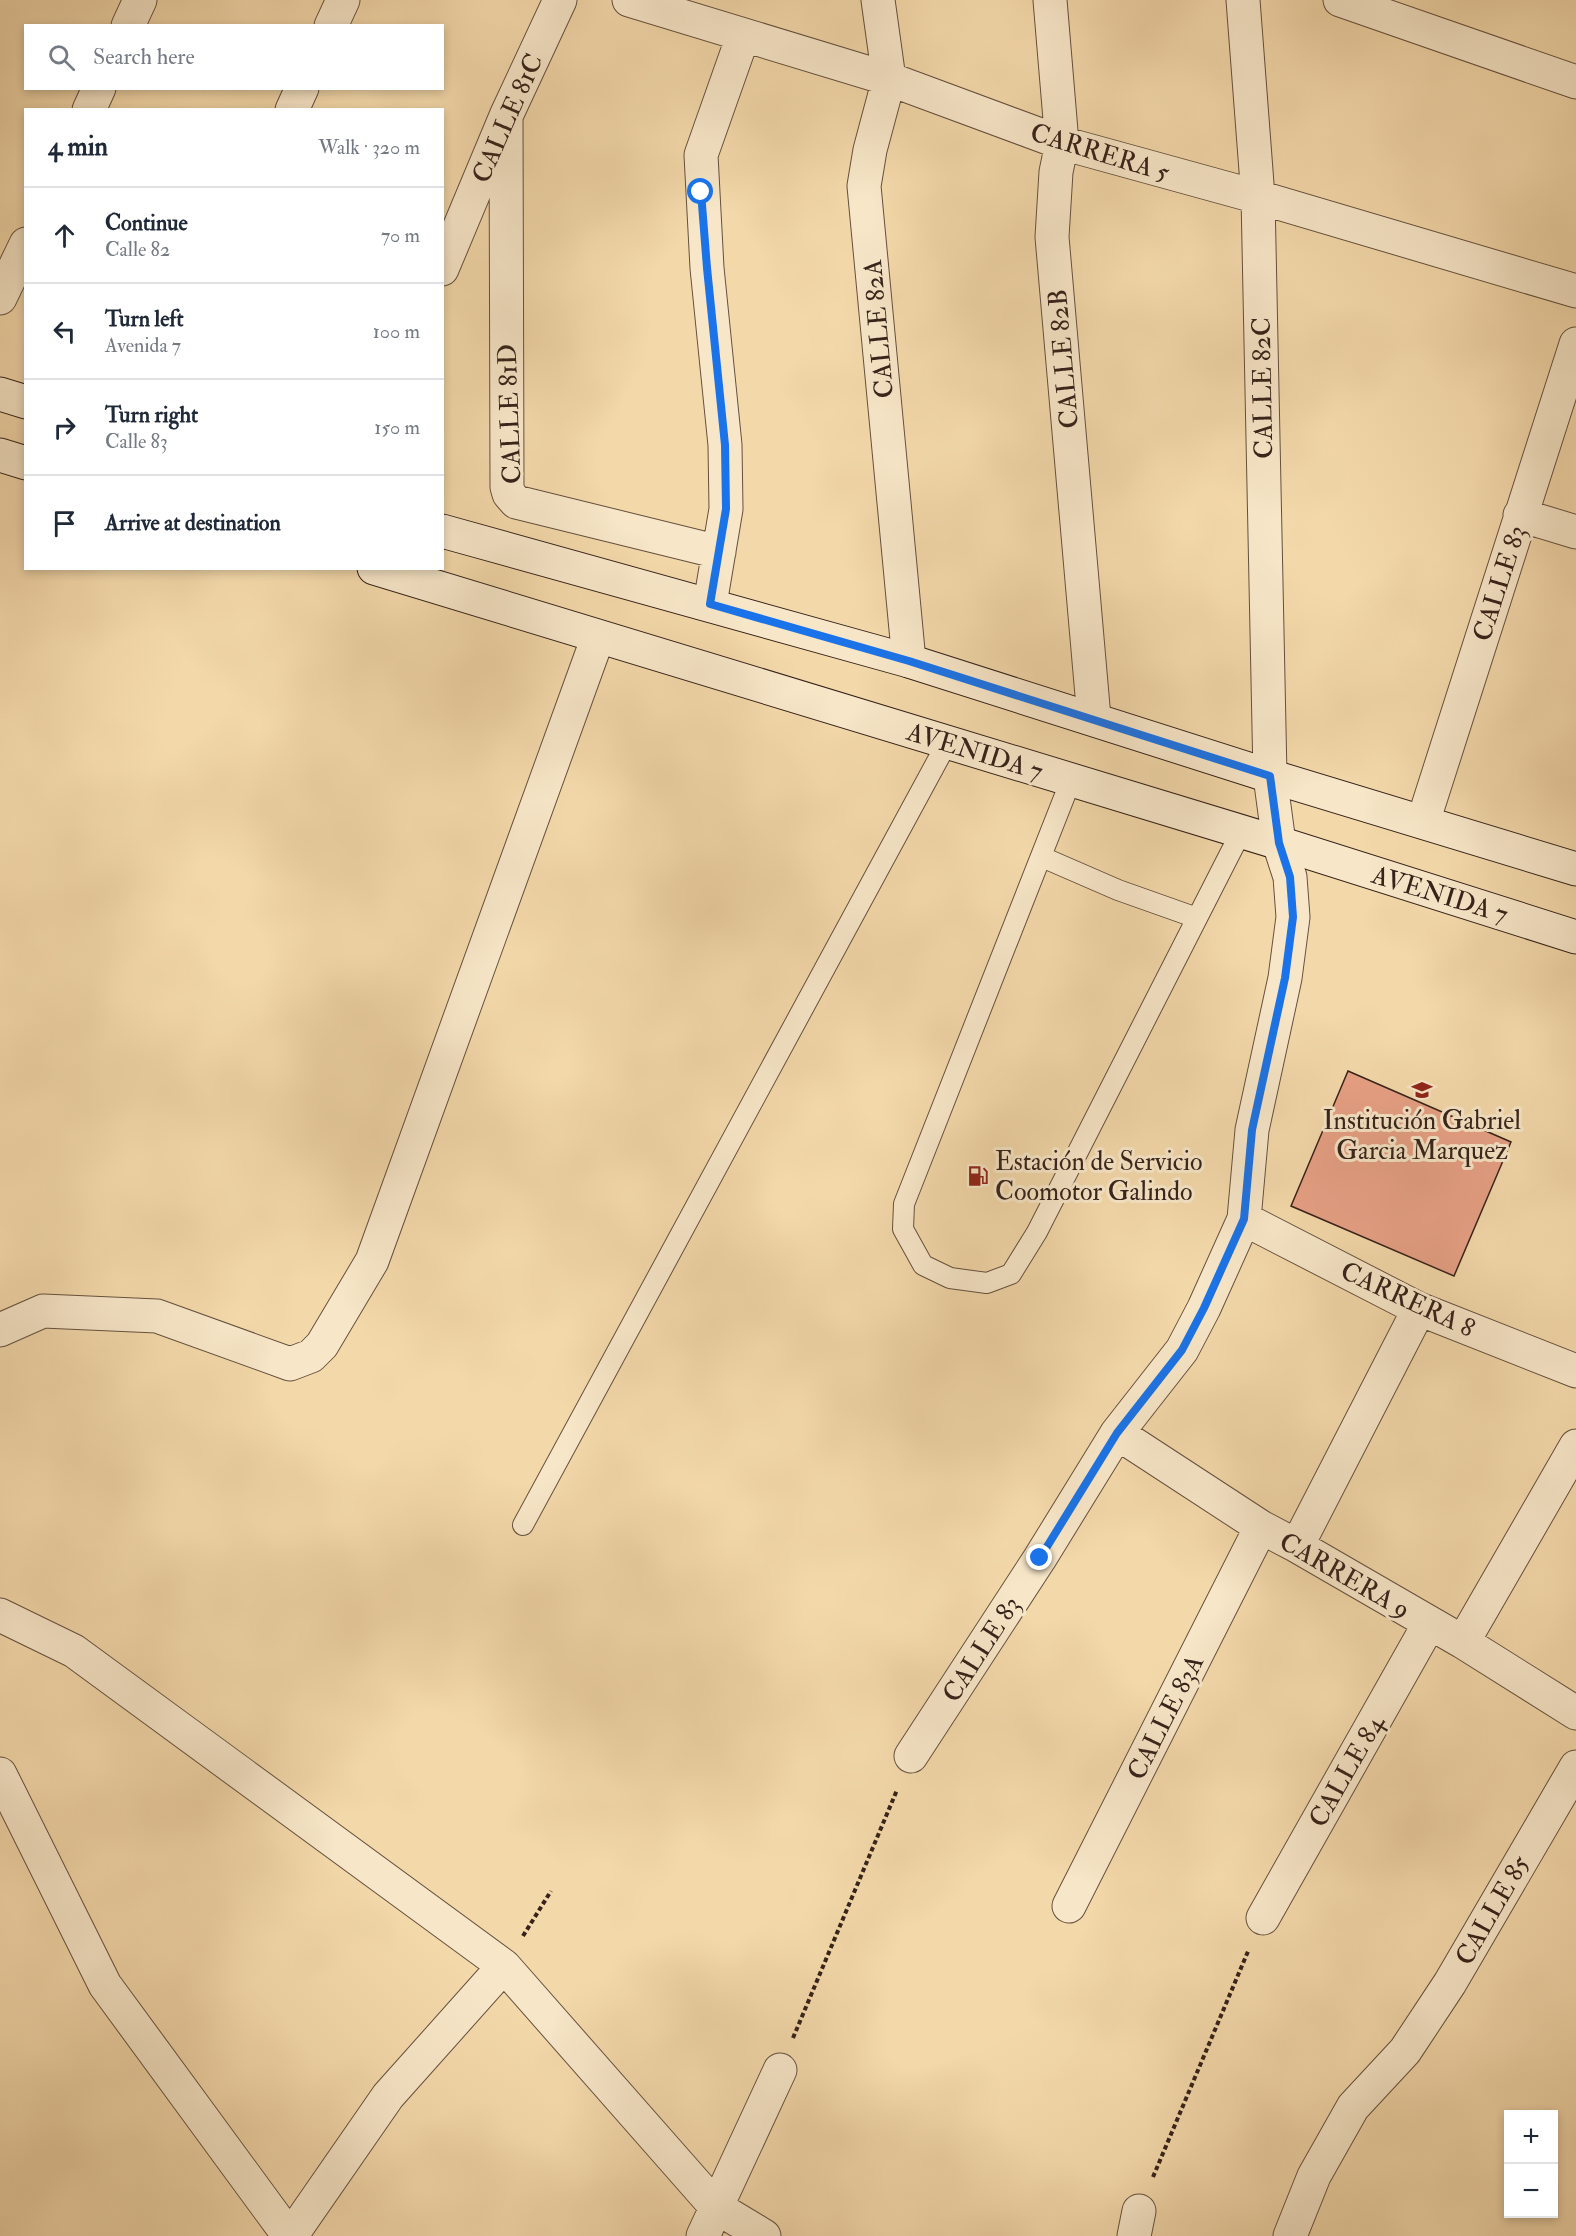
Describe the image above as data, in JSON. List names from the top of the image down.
{
  "streets": {
    "street": [
      "CALLE 81C",
      "CARRERA 5",
      "CALLE 82A",
      "CALLE 82B",
      "CALLE 82C",
      "CALLE 81D",
      "CALLE 83",
      "AVENIDA 7",
      "CARRERA 8",
      "CARRERA 9",
      "CALLE 83A",
      "CALLE 84",
      "CALLE 85"
    ]
  },
  "crossings": [
    ["CALLE 81C", "CALLE 81D"],
    ["CARRERA 5", "CALLE 82A"],
    ["CARRERA 5", "CALLE 82B"],
    ["CARRERA 5", "CALLE 82C"],
    ["CALLE 82C", "CALLE 83"],
    ["CALLE 83", "AVENIDA 7"],
    ["CALLE 83", "CARRERA 8"],
    ["CALLE 83", "CARRERA 9"],
    ["CARRERA 9", "CALLE 83A"],
    ["CARRERA 9", "CALLE 84"]
  ],
  "places": {
    "school or university": ["Institución Gabriel Garcia Marquez"],
    "fuel station": ["Estación de Servicio Coomotor Galindo"]
  },
  "page": {
    "search": "Search here",
    "heading": ["4 min", "Walk · 320 m"],
    "list": [
      ["Continue", "Calle 82", "70 m"],
      ["Turn left", "Avenida 7", "100 m"],
      ["Turn right", "Calle 83", "150 m"],
      "Arrive at destination"
    ],
    "map_buttons": ["+", "−"]
  }
}
